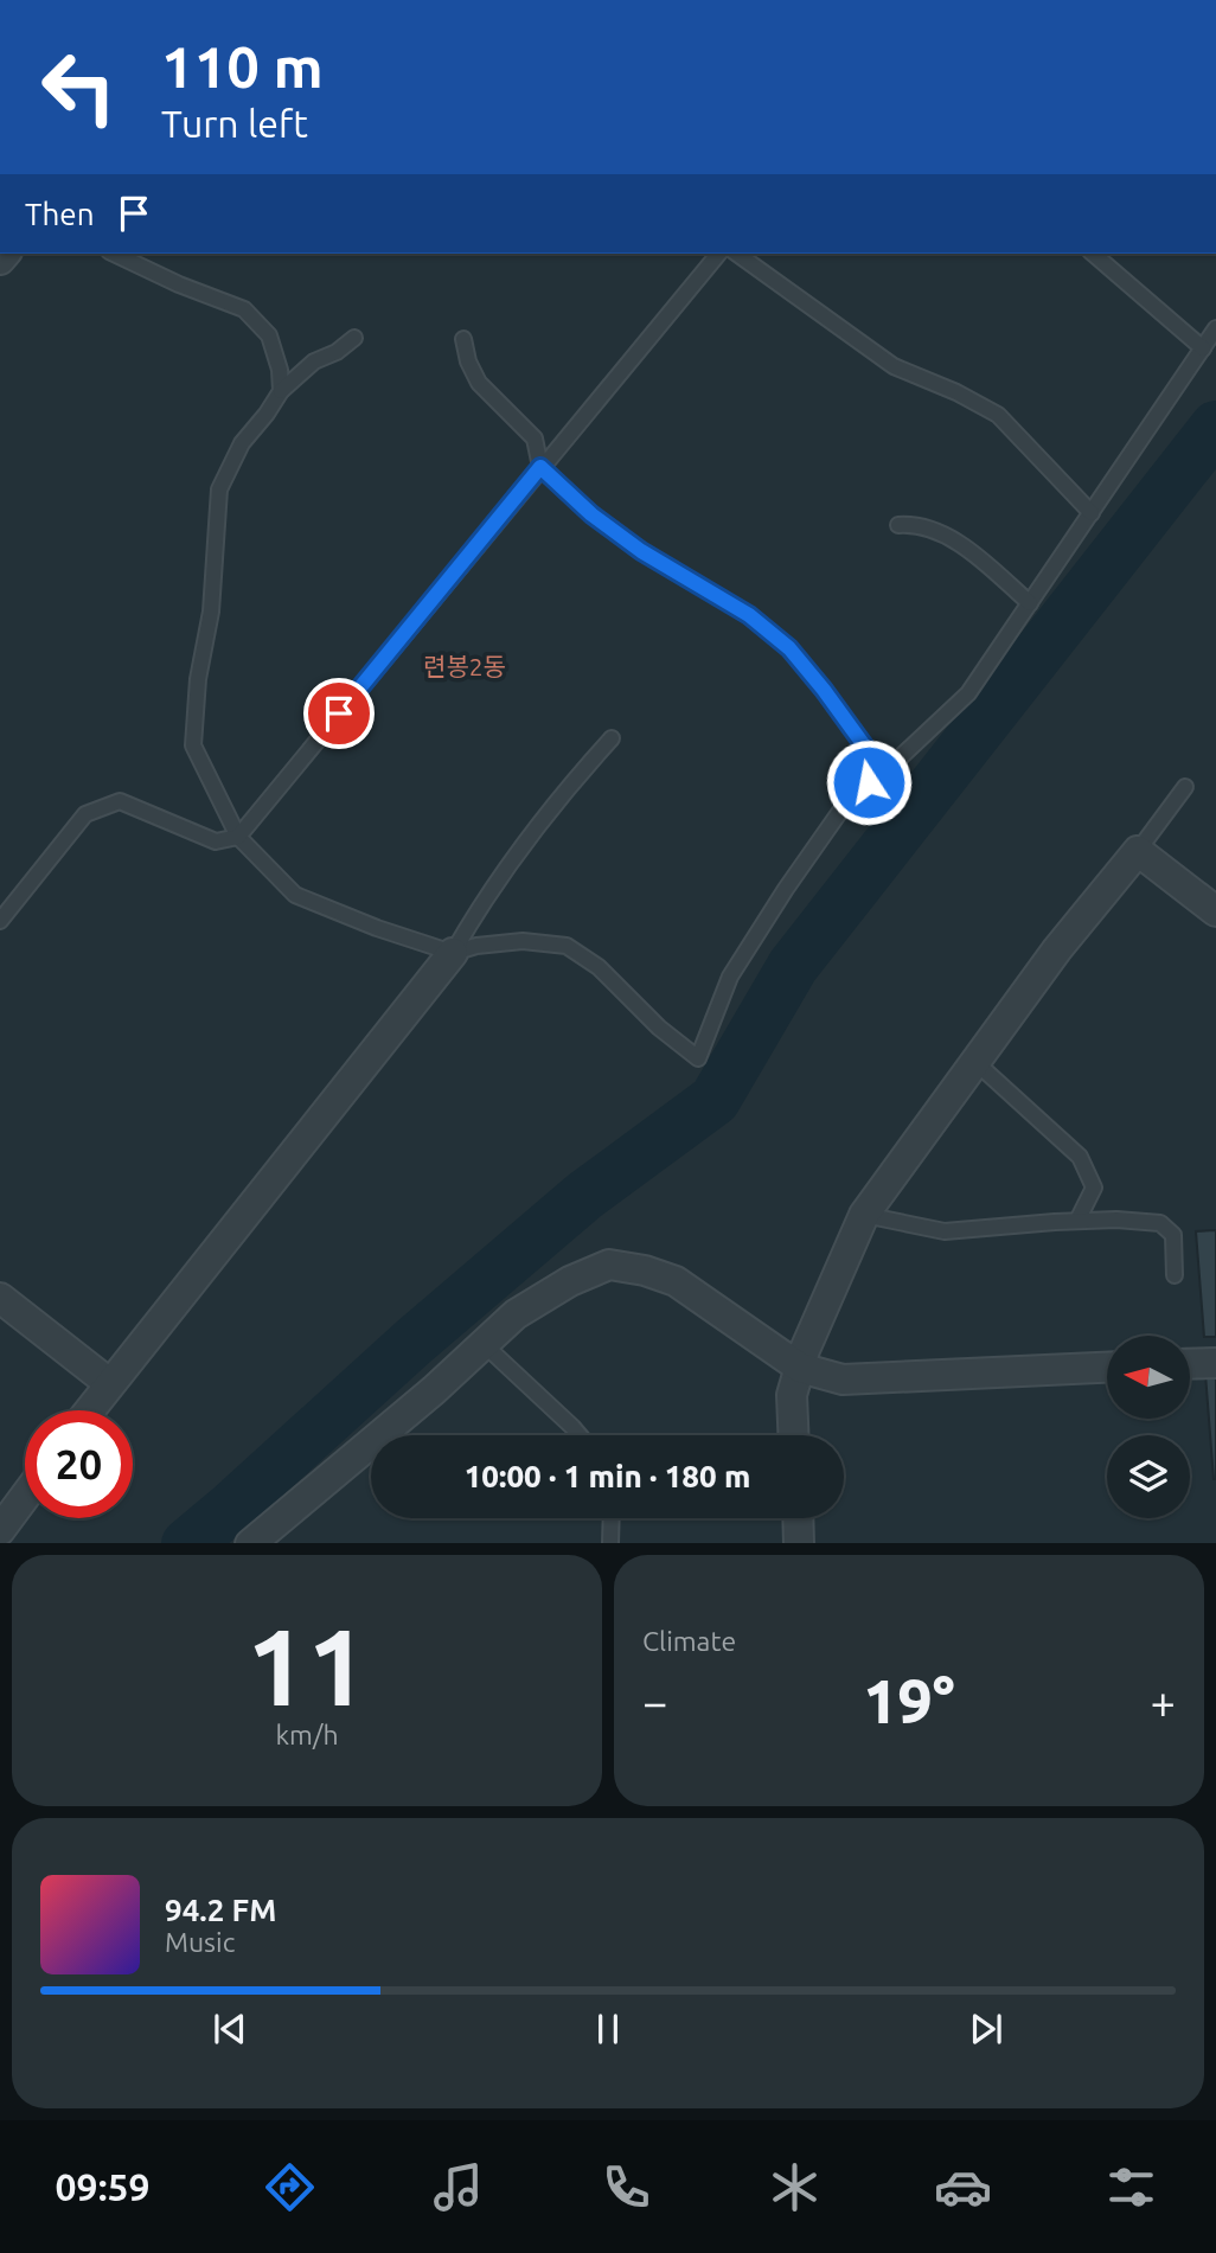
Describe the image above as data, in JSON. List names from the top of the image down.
{
  "districts": ["련봉2동"],
  "north": "left",
  "page": {
    "turn": ["110 m", "Turn left"],
    "then": "Then",
    "limit": "20",
    "trip": "10:00 · 1 min · 180 m",
    "tile": [
      ["11", "km/h"],
      "Climate"
    ],
    "heat": ["−", "19°", "+"],
    "song": ["94.2 FM", "Music"],
    "tabs": "09:59"
  }
}
